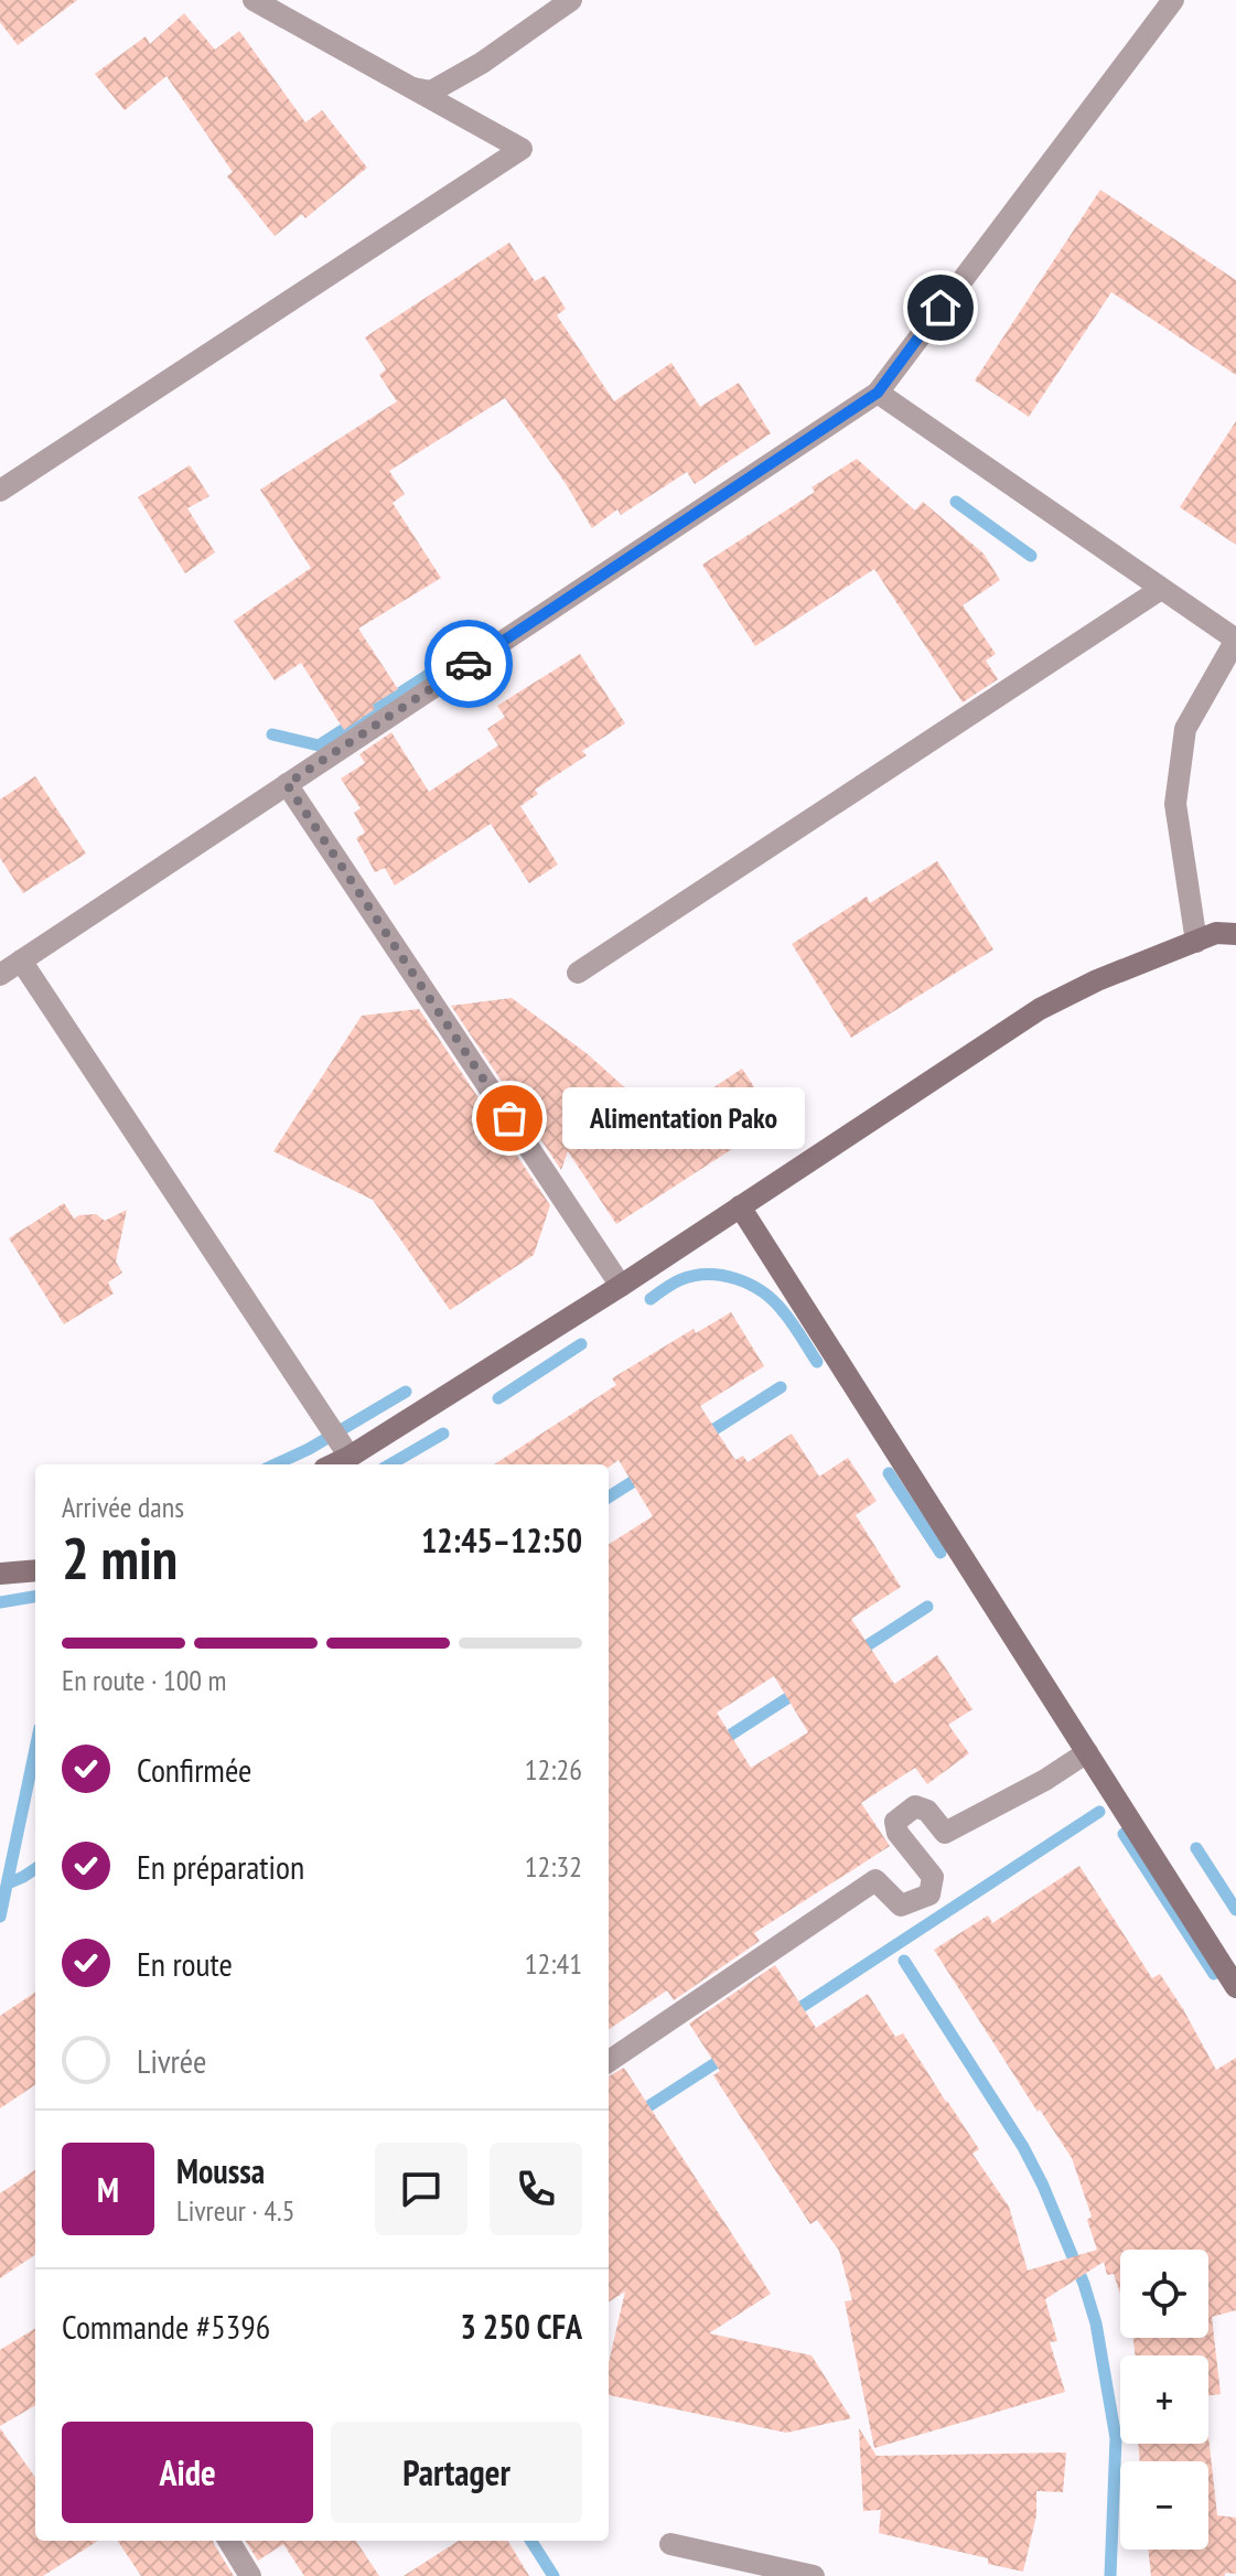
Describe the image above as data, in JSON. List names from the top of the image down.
{
  "places": ["Alimentation Pako"],
  "page": {
    "bubble": "Alimentation Pako",
    "heading": ["2 min", "Arrivée dans", "12:45–12:50"],
    "panel": [
      "Moussa",
      "Livreur · 4.5",
      "Commande #5396",
      "3 250 CFA"
    ],
    "bar": "En route · 100 m",
    "list": [
      ["Confirmée", "12:26"],
      ["En préparation", "12:32"],
      ["En route", "12:41"],
      "Livrée"
    ],
    "round": "M",
    "map_buttons": ["+", "−"],
    "buttons": ["Aide", "Partager"]
  }
}
